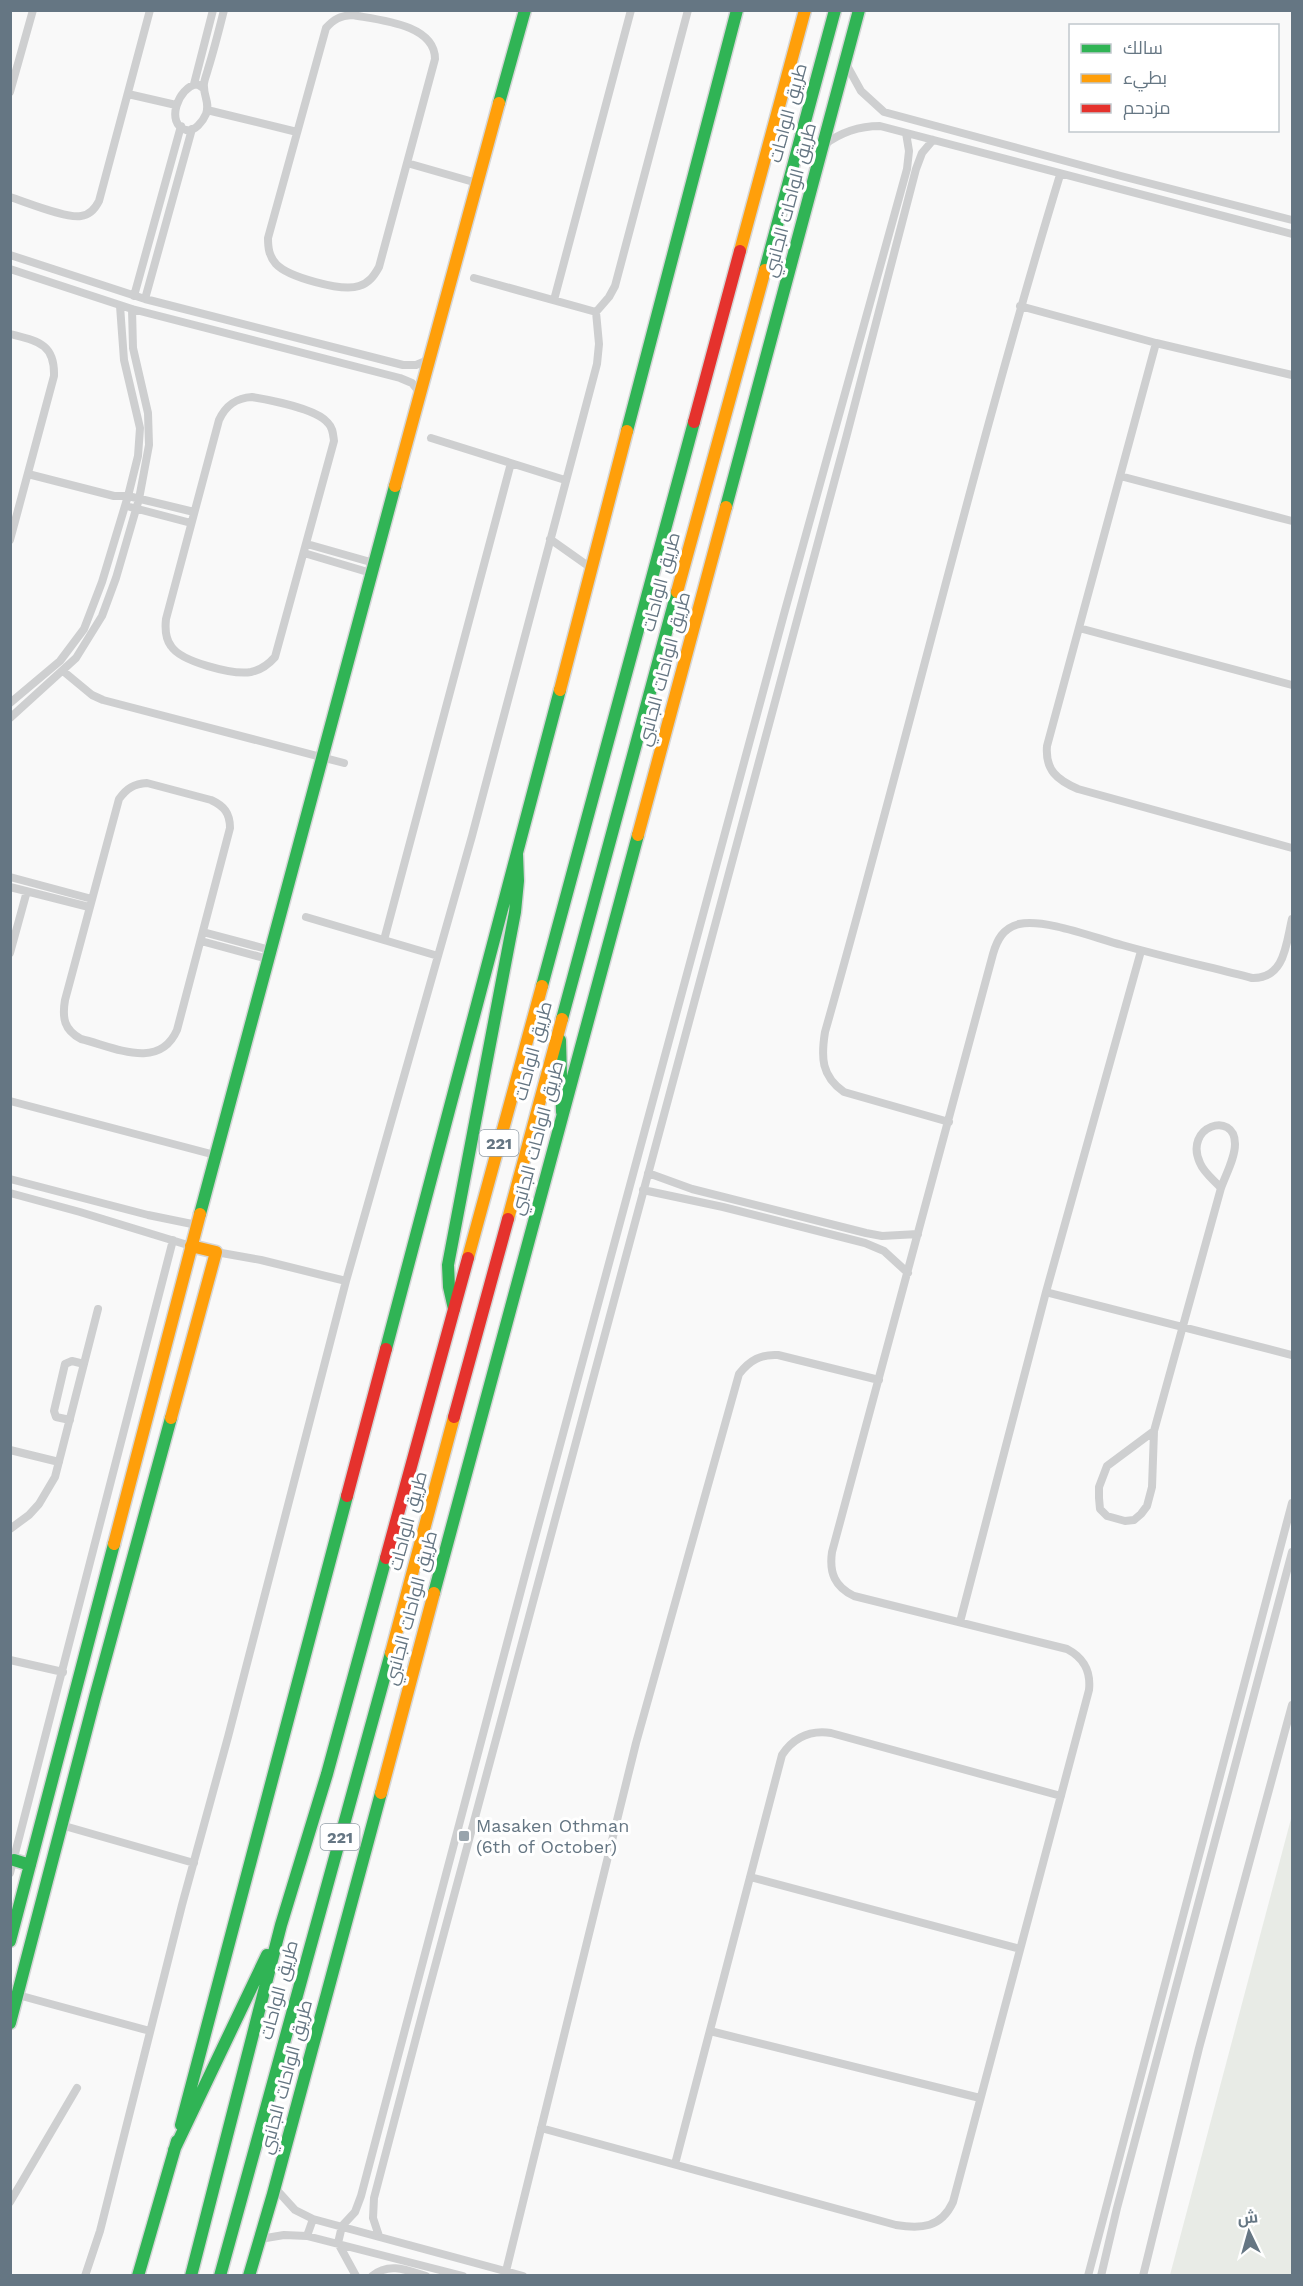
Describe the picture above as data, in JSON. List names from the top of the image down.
{
  "streets": {
    "main road": ["طريق الواحات", "طريق الواحات الجانبي", "221"]
  },
  "places": {
    "transit": ["Masaken Othman (6th of October)"]
  },
  "legend": ["سالك", "بطيء", "مزدحم"],
  "north": "top"
}
